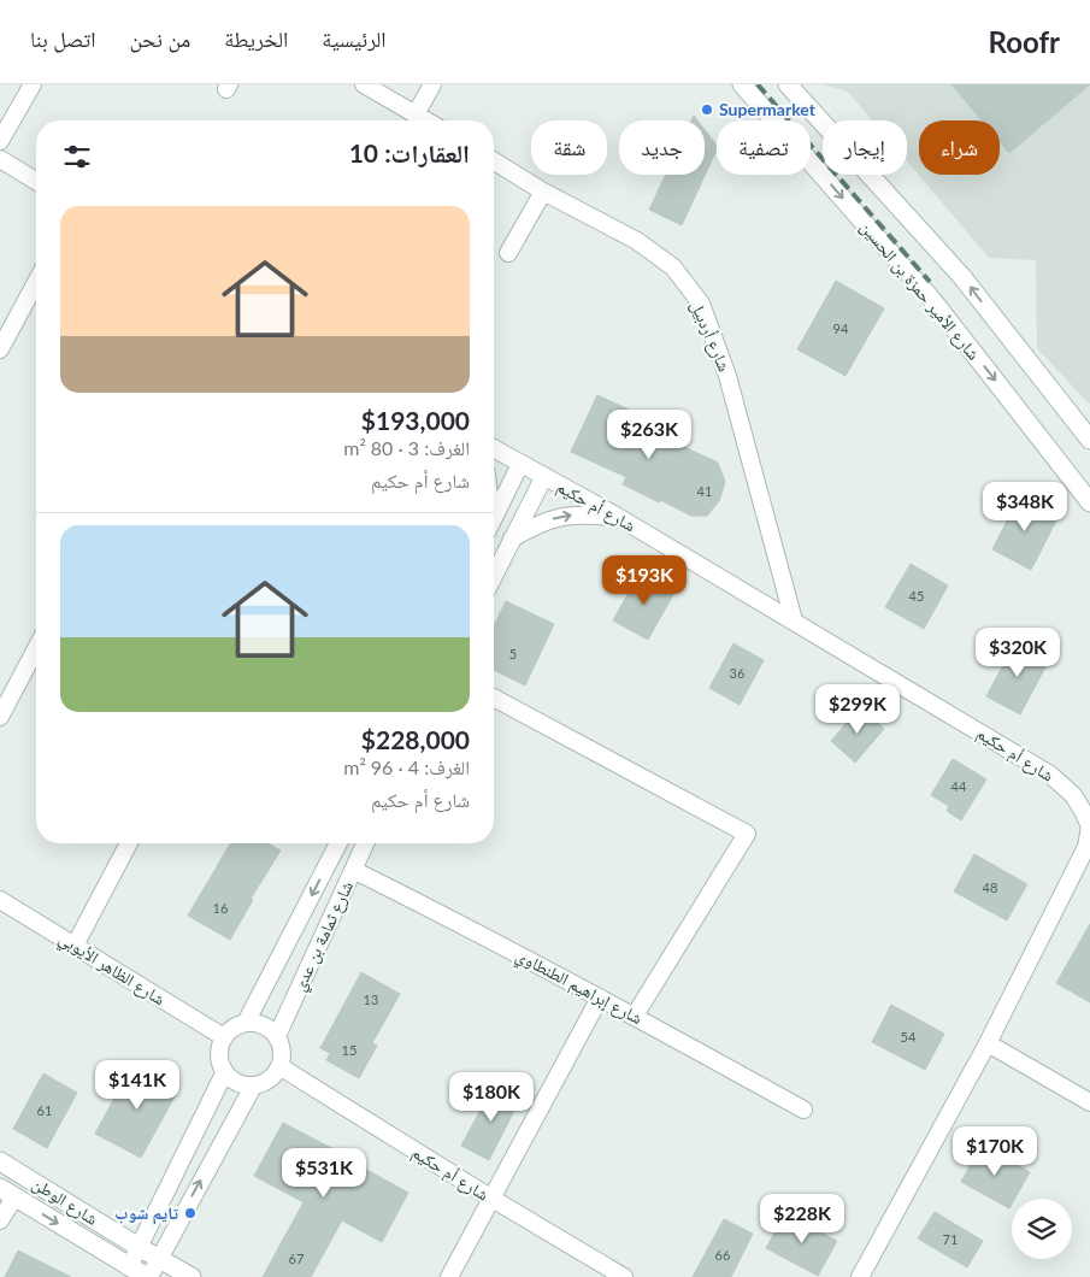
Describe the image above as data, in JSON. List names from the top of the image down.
{
  "streets": {
    "main road": ["شارع الأمير حمزة بن الحسين", "شارع الوطن"],
    "street": [
      "شارع أردبيل",
      "شارع أم حكيم",
      "شارع ثمامة بن عدي",
      "شارع الظاهر الأيوبي",
      "شارع إبراهيم الطنطاوي"
    ]
  },
  "crossings": [
    ["شارع أردبيل", "شارع أم حكيم"],
    ["شارع أم حكيم", "شارع ثمامة بن عدي"],
    ["شارع أم حكيم", "شارع الظاهر الأيوبي"],
    ["شارع ثمامة بن عدي", "شارع الظاهر الأيوبي"],
    ["شارع ثمامة بن عدي", "شارع إبراهيم الطنطاوي"]
  ],
  "places": ["Supermarket", "تايم شوب"],
  "house_numbers": [
    "94",
    "41",
    "45",
    "5",
    "36",
    "44",
    "48",
    "16",
    "13",
    "54",
    "15",
    "61",
    "71",
    "66",
    "67"
  ],
  "page": {
    "header": "Roofr",
    "nav": [
      "الرئيسية",
      "الخريطة",
      "من نحن",
      "اتصل بنا"
    ],
    "chip": [
      "شراء",
      "إيجار",
      "تصفية",
      "جديد",
      "شقة"
    ],
    "heading": "العقارات: 10",
    "list": [
      {
        "name": "$193,000",
        "note": "الغرف: 3 · 80 m² · شارع أم حكيم"
      },
      {
        "name": "$228,000",
        "note": "الغرف: 4 · 96 m² · شارع أم حكيم"
      }
    ],
    "price": [
      "$263K",
      "$348K",
      "$193K",
      "$320K",
      "$299K",
      "$141K",
      "$180K",
      "$170K",
      "$531K",
      "$228K"
    ]
  }
}
